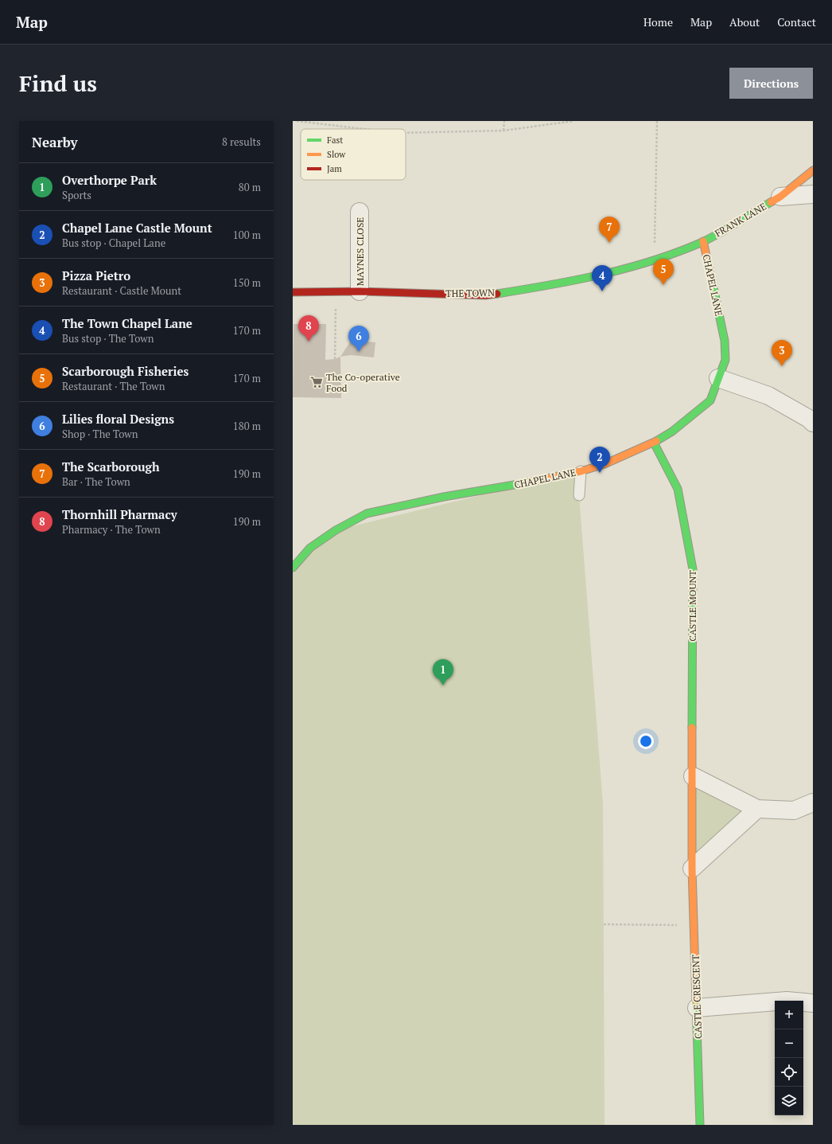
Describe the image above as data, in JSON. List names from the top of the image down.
{
  "streets": {
    "street": [
      "FRANK LANE",
      "MAYNES CLOSE",
      "CHAPEL LANE",
      "THE TOWN",
      "CASTLE MOUNT",
      "CASTLE CRESCENT"
    ]
  },
  "crossings": [
    ["FRANK LANE", "CHAPEL LANE"],
    ["FRANK LANE", "THE TOWN"],
    ["MAYNES CLOSE", "THE TOWN"],
    ["CHAPEL LANE", "CASTLE MOUNT"],
    ["CASTLE MOUNT", "CASTLE CRESCENT"]
  ],
  "places": {
    "supermarket": ["The Co-operative Food"]
  },
  "legend": ["Fast", "Slow", "Jam"],
  "page": {
    "header": "Map",
    "nav": [
      "Home",
      "Map",
      "About",
      "Contact"
    ],
    "buttons": "Directions",
    "title": "Find us",
    "heading": ["Nearby", "8 results"],
    "list": [
      {
        "mark": "1",
        "name": "Overthorpe Park",
        "note": "Sports",
        "value": "80 m"
      },
      {
        "mark": "2",
        "name": "Chapel Lane Castle Mount",
        "note": "Bus stop · Chapel Lane",
        "value": "100 m"
      },
      {
        "mark": "3",
        "name": "Pizza Pietro",
        "note": "Restaurant · Castle Mount",
        "value": "150 m"
      },
      {
        "mark": "4",
        "name": "The Town Chapel Lane",
        "note": "Bus stop · The Town",
        "value": "170 m"
      },
      {
        "mark": "5",
        "name": "Scarborough Fisheries",
        "note": "Restaurant · The Town",
        "value": "170 m"
      },
      {
        "mark": "6",
        "name": "Lilies floral Designs",
        "note": "Shop · The Town",
        "value": "180 m"
      },
      {
        "mark": "7",
        "name": "The Scarborough",
        "note": "Bar · The Town",
        "value": "190 m"
      },
      {
        "mark": "8",
        "name": "Thornhill Pharmacy",
        "note": "Pharmacy · The Town",
        "value": "190 m"
      }
    ],
    "pins": [
      "7",
      "5",
      "4",
      "8",
      "6",
      "3",
      "2",
      "1"
    ],
    "map_buttons": ["+", "−"]
  }
}
